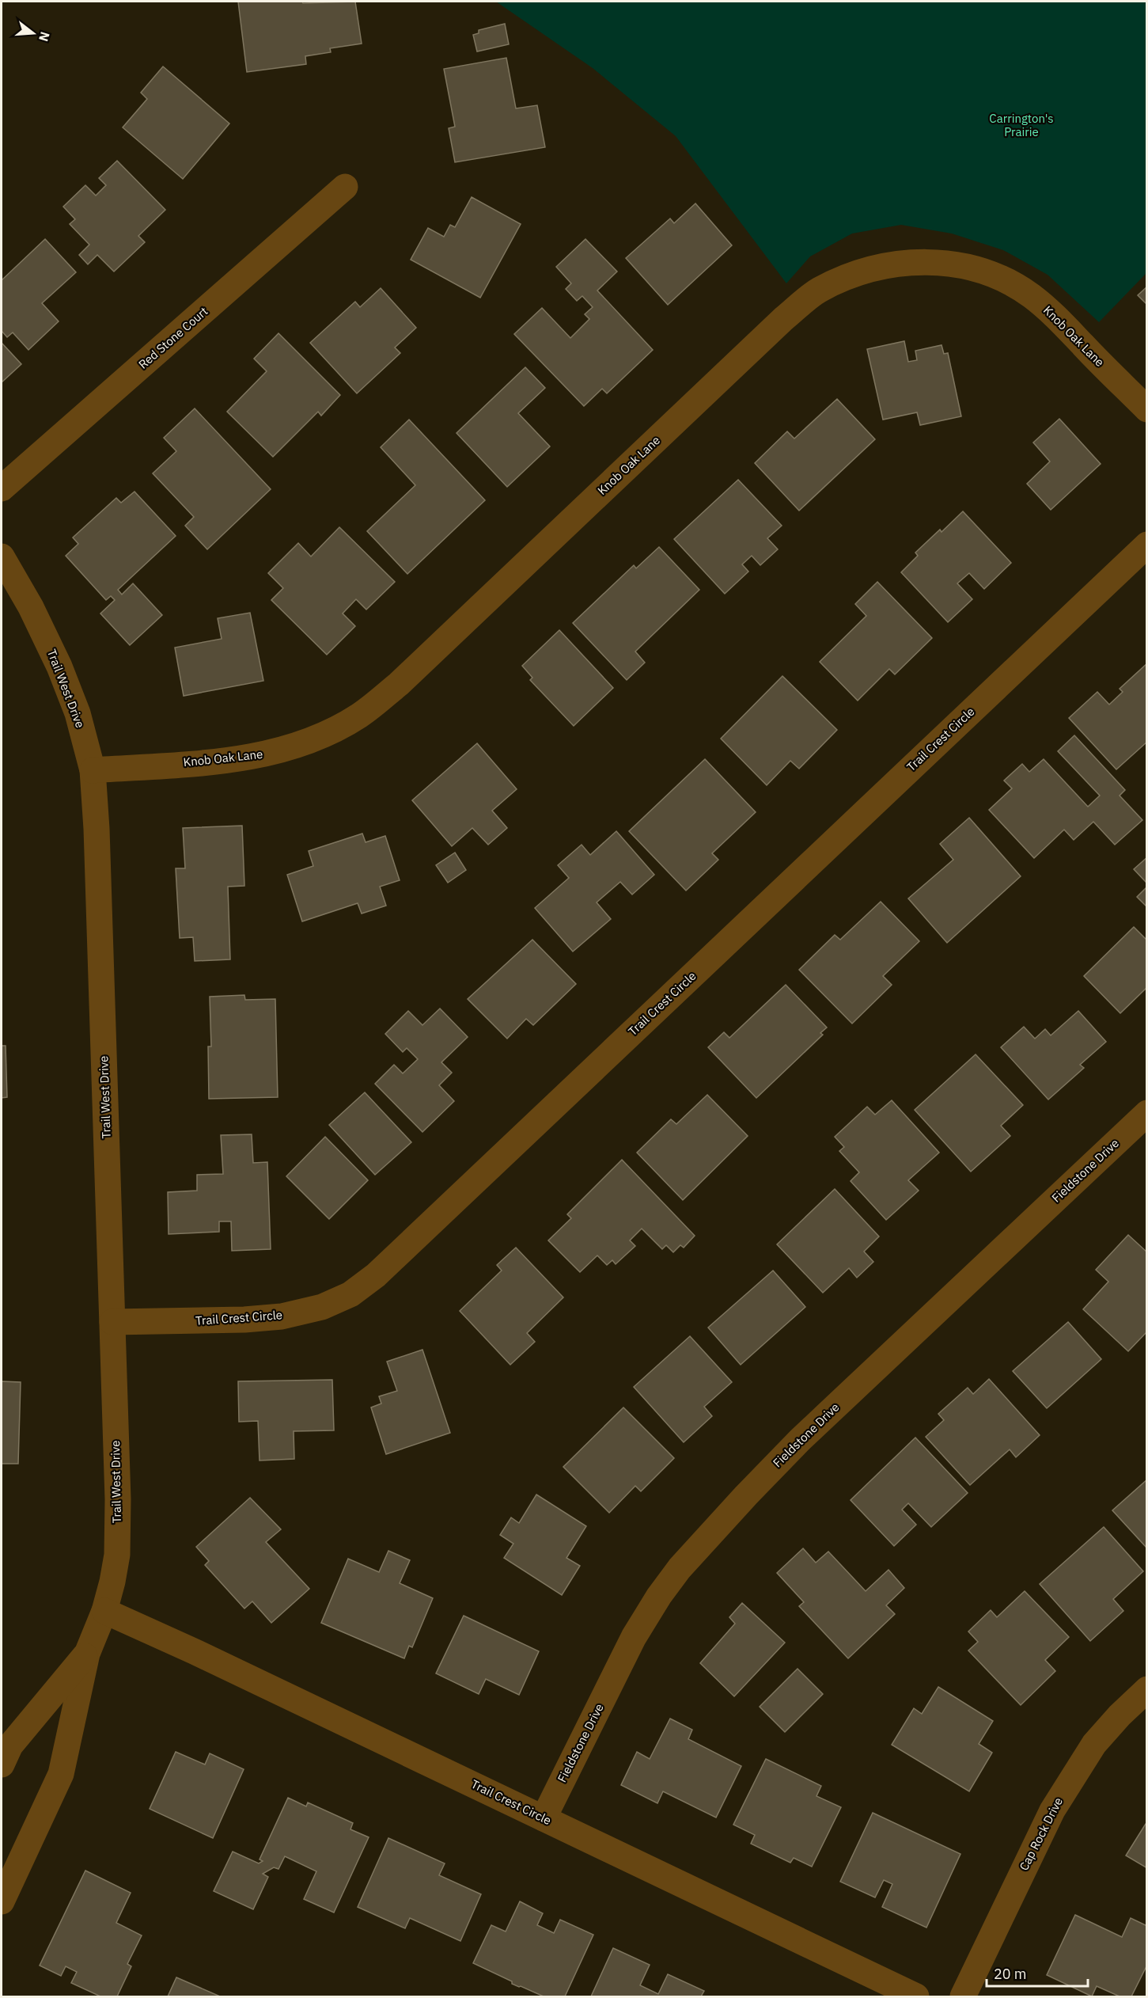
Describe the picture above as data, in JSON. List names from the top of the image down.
{
  "streets": {
    "street": [
      "Knob Oak Lane",
      "Red Stone Court",
      "Trail West Drive",
      "Trail Crest Circle",
      "Fieldstone Drive",
      "Cap Rock Drive"
    ]
  },
  "crossings": [
    ["Knob Oak Lane", "Trail West Drive"],
    ["Trail West Drive", "Trail Crest Circle"],
    ["Trail Crest Circle", "Fieldstone Drive"]
  ],
  "parks": ["Carrington's Prairie"],
  "scale_bar": "20 m",
  "north": "right"
}
